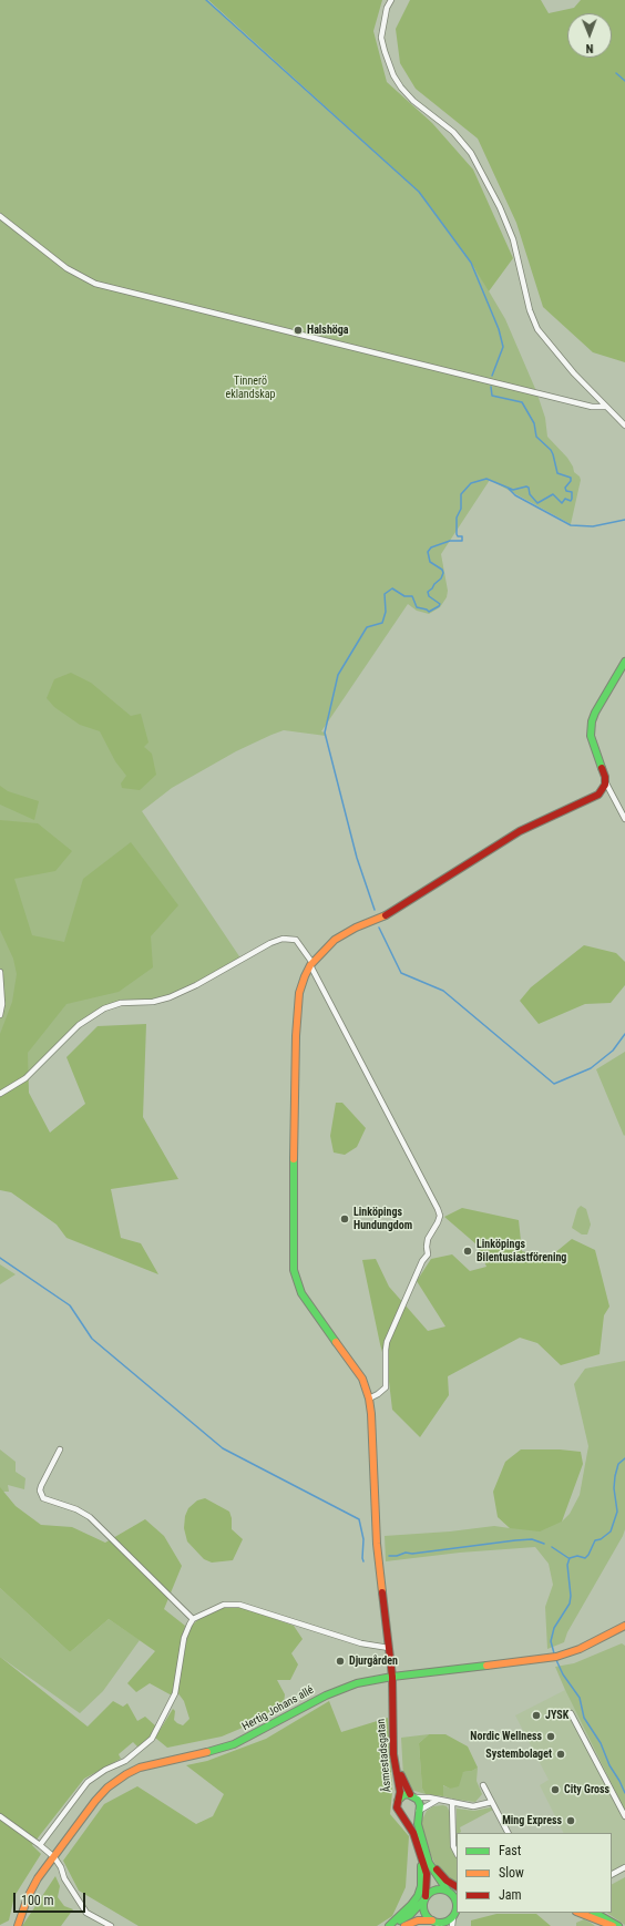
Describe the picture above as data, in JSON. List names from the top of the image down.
{
  "streets": {
    "street": ["Hertig Johans allé", "Åsmestadsgatan"]
  },
  "crossings": [
    ["Hertig Johans allé", "Åsmestadsgatan"]
  ],
  "parks": ["Tinnerö eklandskap"],
  "places": [
    "Halshöga",
    "Linköpings Hundungdom",
    "Linköpings Bilentusiastförening",
    "Djurgården",
    "JYSK",
    "Nordic Wellness",
    "Systembolaget",
    "City Gross",
    "Ming Express"
  ],
  "legend": ["Fast", "Slow", "Jam"],
  "scale_bar": "100 m",
  "north": "bottom"
}
